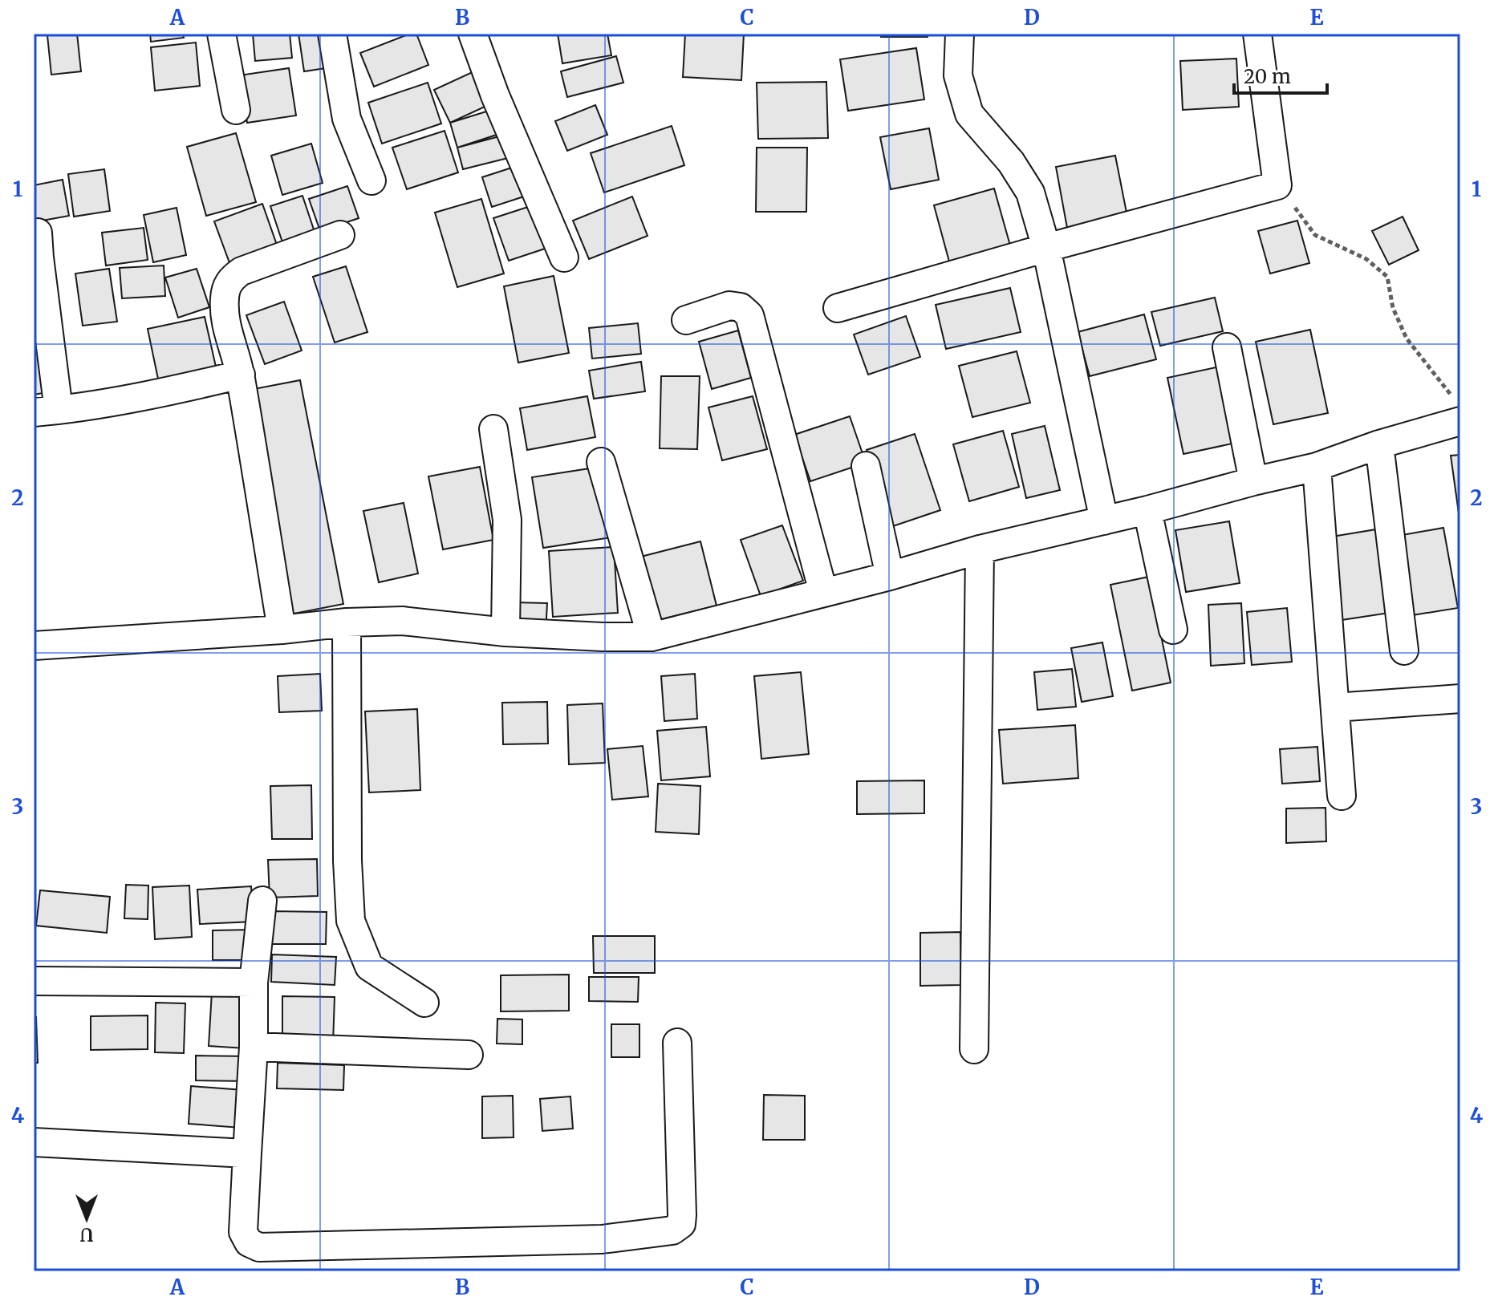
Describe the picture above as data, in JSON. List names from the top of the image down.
{
  "scale_bar": "20 m",
  "north": "bottom",
  "grid": {
    "columns": [
      "A",
      "B",
      "C",
      "D",
      "E"
    ],
    "rows": [
      "1",
      "2",
      "3",
      "4"
    ]
  }
}
